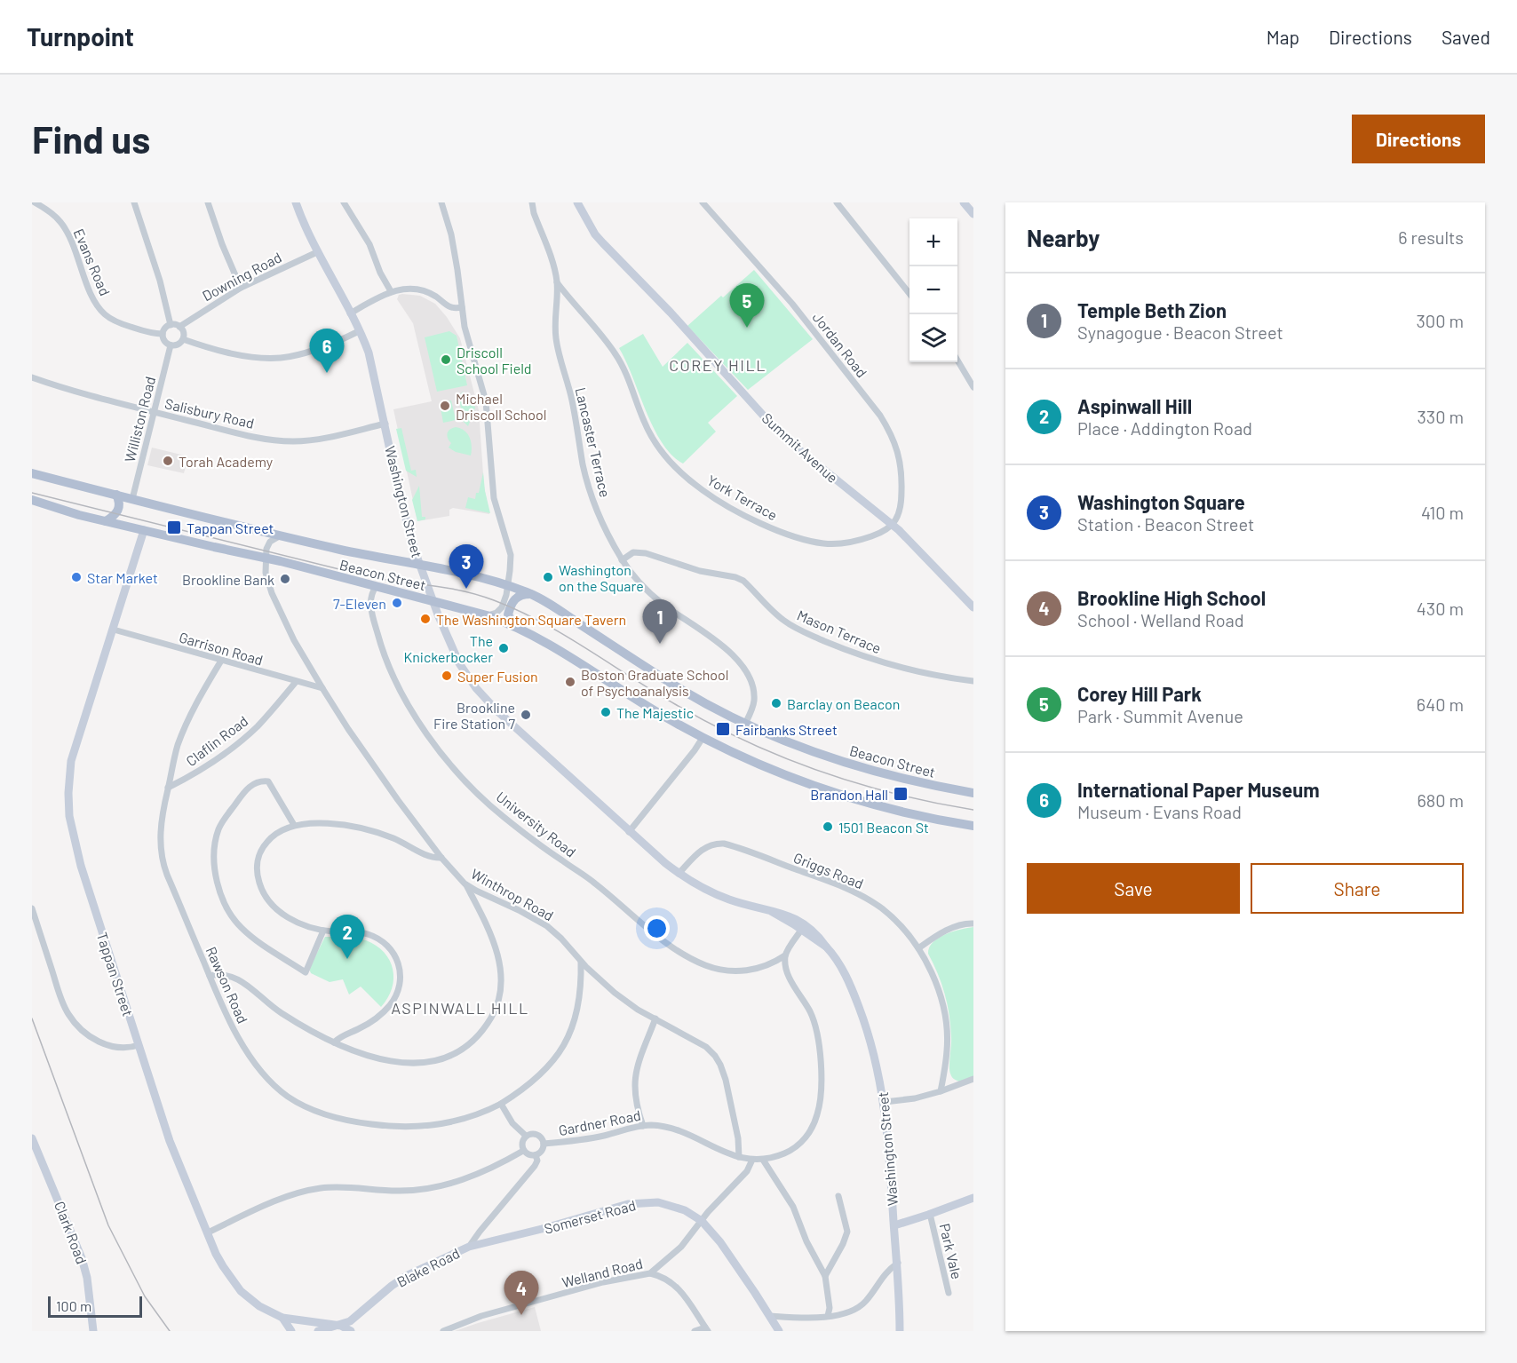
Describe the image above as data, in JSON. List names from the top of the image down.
{
  "streets": {
    "main road": ["Beacon Street"],
    "street": [
      "Evans Road",
      "Downing Road",
      "Jordan Road",
      "Salisbury Road",
      "Williston Road",
      "Lancaster Terrace",
      "Summit Avenue",
      "York Terrace",
      "Washington Street",
      "Mason Terrace",
      "Garrison Road",
      "Claflin Road",
      "University Road",
      "Griggs Road",
      "Winthrop Road",
      "Tappan Street",
      "Rawson Road",
      "Gardner Road",
      "Somerset Road",
      "Clark Road",
      "Park Vale",
      "Blake Road",
      "Welland Road"
    ]
  },
  "crossings": [
    ["Evans Road", "Downing Road"],
    ["Evans Road", "Williston Road"],
    ["Downing Road", "Williston Road"],
    ["Downing Road", "Washington Street"],
    ["Jordan Road", "Summit Avenue"],
    ["Jordan Road", "York Terrace"],
    ["Salisbury Road", "Williston Road"],
    ["Salisbury Road", "Washington Street"],
    ["Williston Road", "Beacon Street"],
    ["Lancaster Terrace", "York Terrace"],
    ["Lancaster Terrace", "Beacon Street"],
    ["Lancaster Terrace", "Mason Terrace"],
    ["Summit Avenue", "York Terrace"],
    ["Washington Street", "Beacon Street"],
    ["Washington Street", "Griggs Road"],
    ["Beacon Street", "University Road"],
    ["Beacon Street", "Winthrop Road"],
    ["Beacon Street", "Tappan Street"],
    ["Garrison Road", "Claflin Road"],
    ["Garrison Road", "Winthrop Road"],
    ["Garrison Road", "Tappan Street"],
    ["Garrison Road", "Rawson Road"],
    ["Claflin Road", "Rawson Road"],
    ["University Road", "Gardner Road"],
    ["Winthrop Road", "Rawson Road"],
    ["Winthrop Road", "Gardner Road"],
    ["Tappan Street", "Blake Road"],
    ["Gardner Road", "Blake Road"],
    ["Gardner Road", "Welland Road"],
    ["Somerset Road", "Blake Road"],
    ["Somerset Road", "Welland Road"]
  ],
  "districts": ["COREY HILL", "ASPINWALL HILL"],
  "places": {
    "other": [
      "Driscoll School Field",
      "Michael Driscoll School",
      "Torah Academy",
      "Star Market",
      "Washington on the Square",
      "Brookline Bank",
      "7-Eleven",
      "The Washington Square Tavern",
      "The Knickerbocker",
      "Super Fusion",
      "Boston Graduate School of Psychoanalysis",
      "Barclay on Beacon",
      "The Majestic",
      "Brookline Fire Station 7",
      "1501 Beacon St"
    ],
    "transit": ["Tappan Street", "Fairbanks Street", "Brandon Hall"]
  },
  "scale_bar": "100 m",
  "page": {
    "header": "Turnpoint",
    "nav": ["Map", "Directions", "Saved"],
    "buttons": [
      "Directions",
      ["Save", "Share"]
    ],
    "title": "Find us",
    "heading": ["Nearby", "6 results"],
    "map_buttons": ["+", "−"],
    "list": [
      {
        "mark": "1",
        "name": "Temple Beth Zion",
        "note": "Synagogue · Beacon Street",
        "value": "300 m"
      },
      {
        "mark": "2",
        "name": "Aspinwall Hill",
        "note": "Place · Addington Road",
        "value": "330 m"
      },
      {
        "mark": "3",
        "name": "Washington Square",
        "note": "Station · Beacon Street",
        "value": "410 m"
      },
      {
        "mark": "4",
        "name": "Brookline High School",
        "note": "School · Welland Road",
        "value": "430 m"
      },
      {
        "mark": "5",
        "name": "Corey Hill Park",
        "note": "Park · Summit Avenue",
        "value": "640 m"
      },
      {
        "mark": "6",
        "name": "International Paper Museum",
        "note": "Museum · Evans Road",
        "value": "680 m"
      }
    ],
    "pins": [
      "5",
      "6",
      "3",
      "1",
      "2",
      "4"
    ],
    "scale": "100 m"
  }
}
